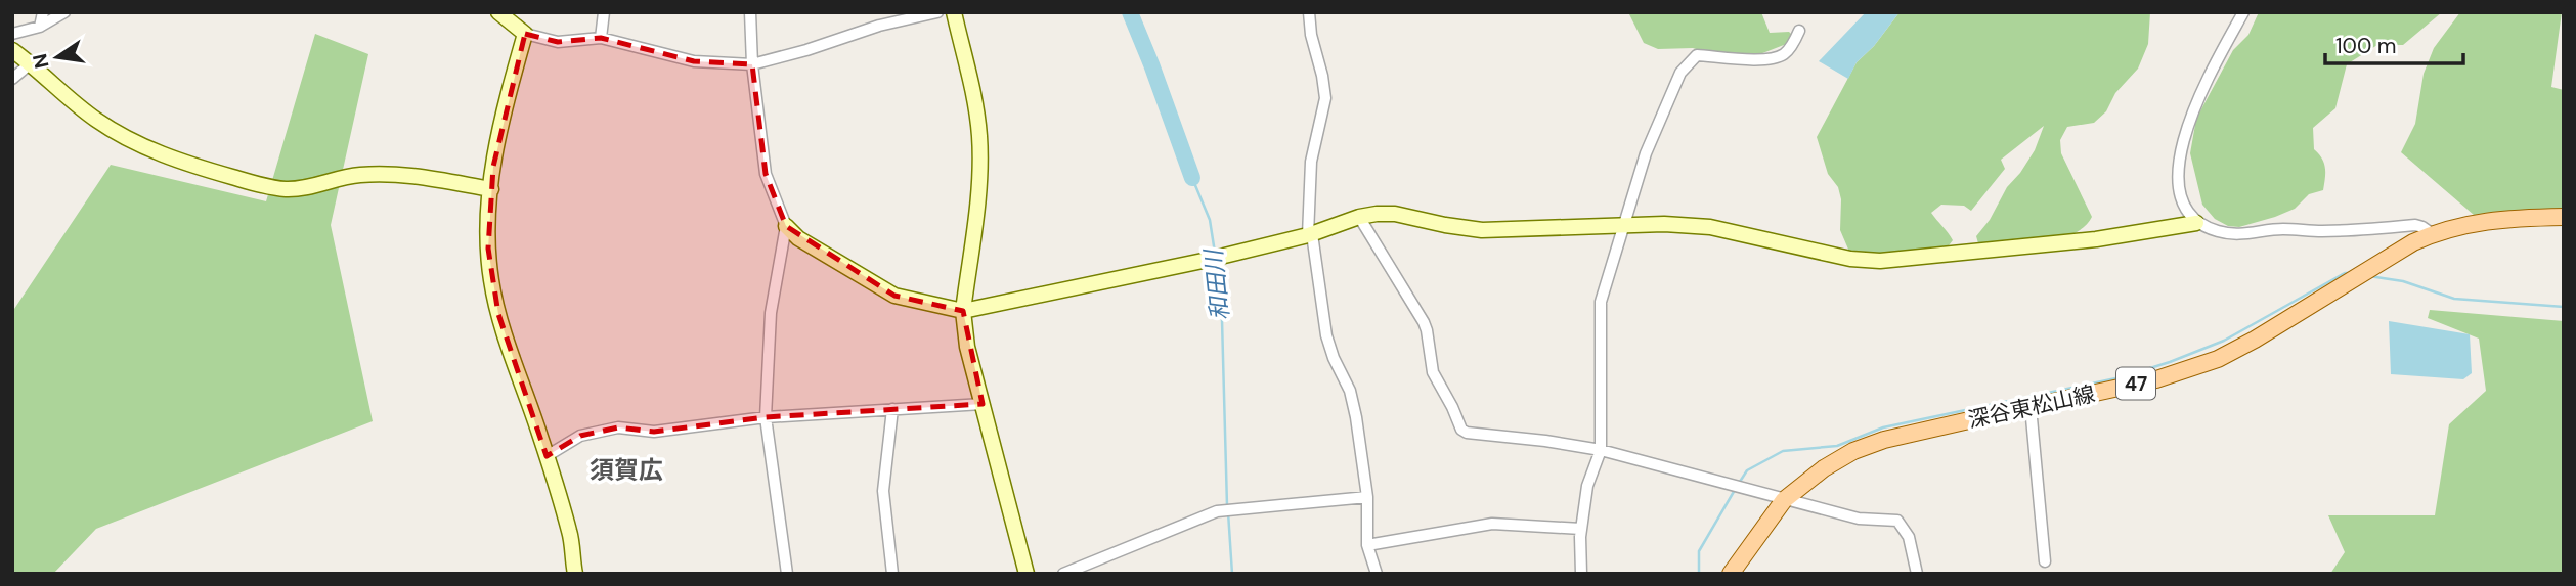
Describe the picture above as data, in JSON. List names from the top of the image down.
{
  "streets": {
    "main road": ["47", "深谷東松山線"]
  },
  "districts": ["須賀広"],
  "water": ["和田川"],
  "scale_bar": "100 m",
  "north": "left"
}
